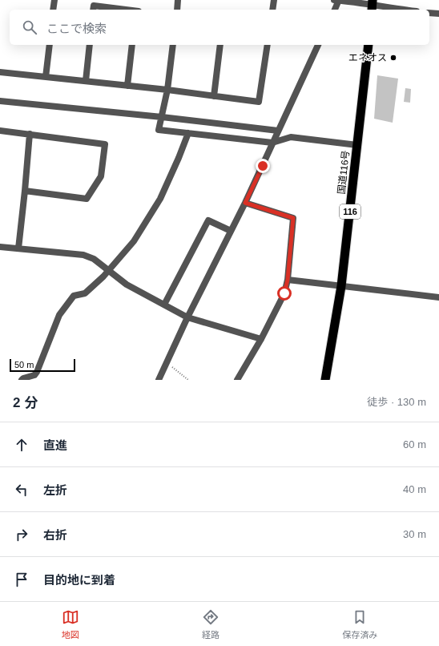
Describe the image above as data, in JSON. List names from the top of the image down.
{
  "streets": {
    "highway": ["国道116号", "116"]
  },
  "places": ["エネオス"],
  "scale_bar": "50 m",
  "page": {
    "search": "ここで検索",
    "scale": "50 m",
    "heading": ["2 分", "徒歩 · 130 m"],
    "list": [
      ["直進", "60 m"],
      ["左折", "40 m"],
      ["右折", "30 m"],
      "目的地に到着"
    ],
    "nav": ["地図", "経路", "保存済み"]
  }
}
